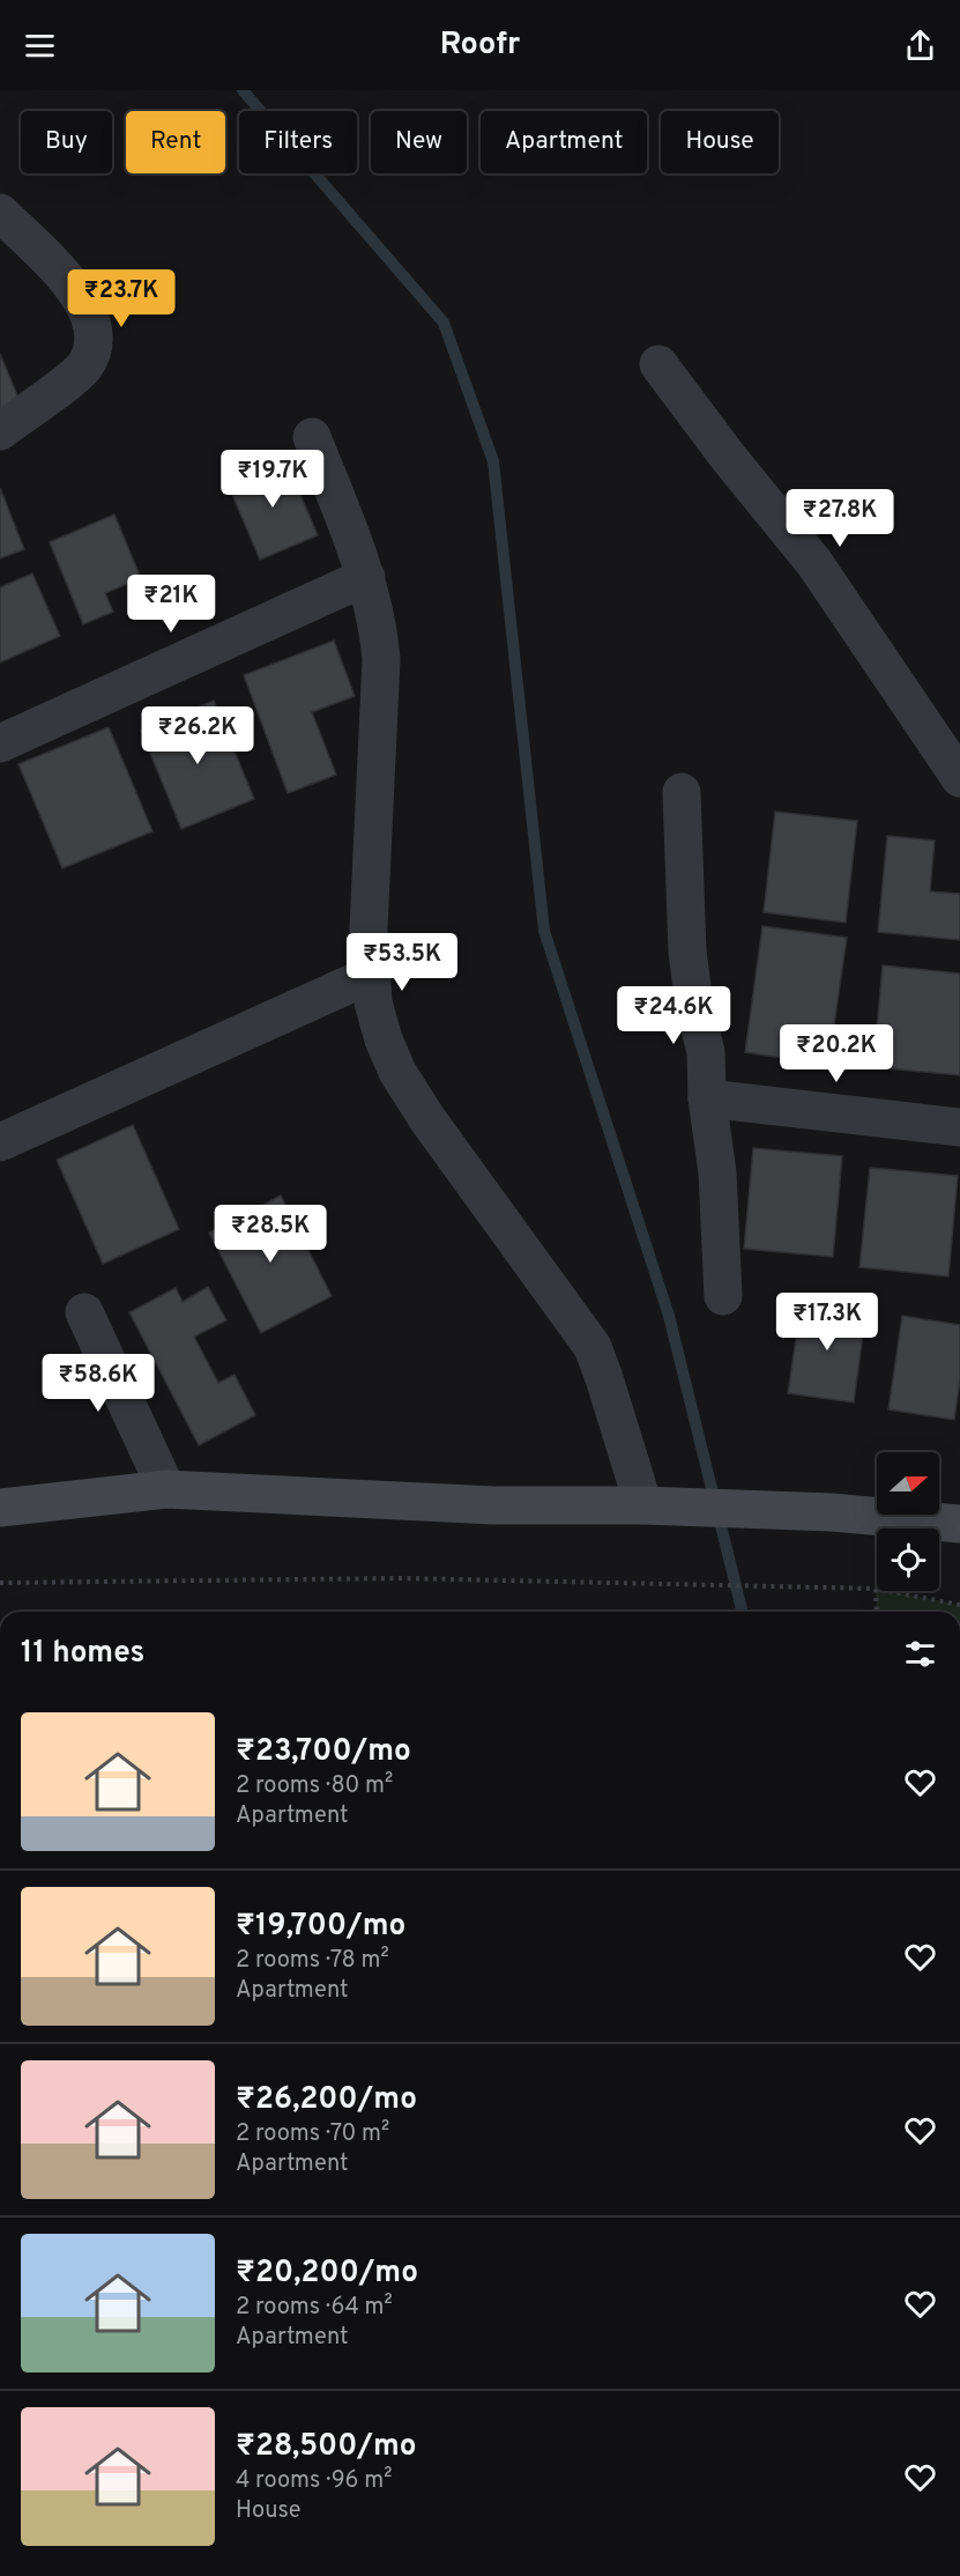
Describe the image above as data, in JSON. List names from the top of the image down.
{
  "north": "right",
  "page": {
    "header": "Roofr",
    "chip": [
      "Buy",
      "Rent",
      "Filters",
      "New",
      "Apartment",
      "House"
    ],
    "price": [
      "₹23.7K",
      "₹19.7K",
      "₹27.8K",
      "₹21K",
      "₹26.2K",
      "₹53.5K",
      "₹24.6K",
      "₹20.2K",
      "₹28.5K",
      "₹17.3K",
      "₹58.6K"
    ],
    "heading": "11 homes",
    "list": [
      {
        "name": "₹23,700/mo",
        "note": "2 rooms · 80 m² · Apartment"
      },
      {
        "name": "₹19,700/mo",
        "note": "2 rooms · 78 m² · Apartment"
      },
      {
        "name": "₹26,200/mo",
        "note": "2 rooms · 70 m² · Apartment"
      },
      {
        "name": "₹20,200/mo",
        "note": "2 rooms · 64 m² · Apartment"
      },
      {
        "name": "₹28,500/mo",
        "note": "4 rooms · 96 m² · House"
      }
    ]
  }
}
